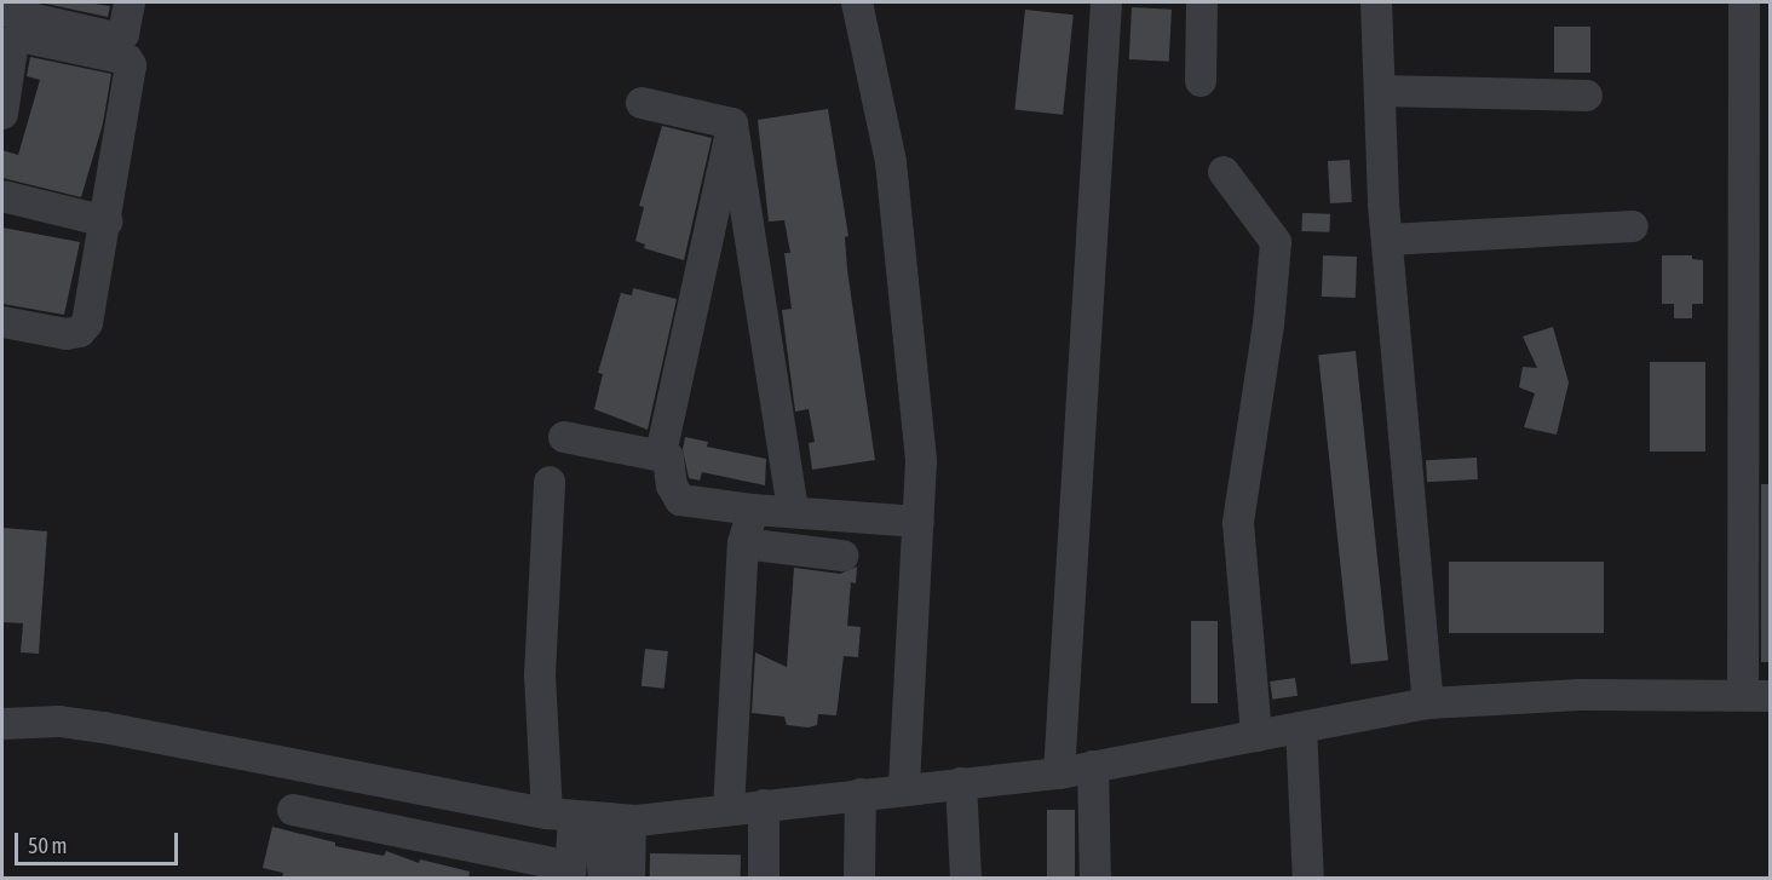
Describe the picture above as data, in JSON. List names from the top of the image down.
{
  "scale_bar": "50 m"
}
